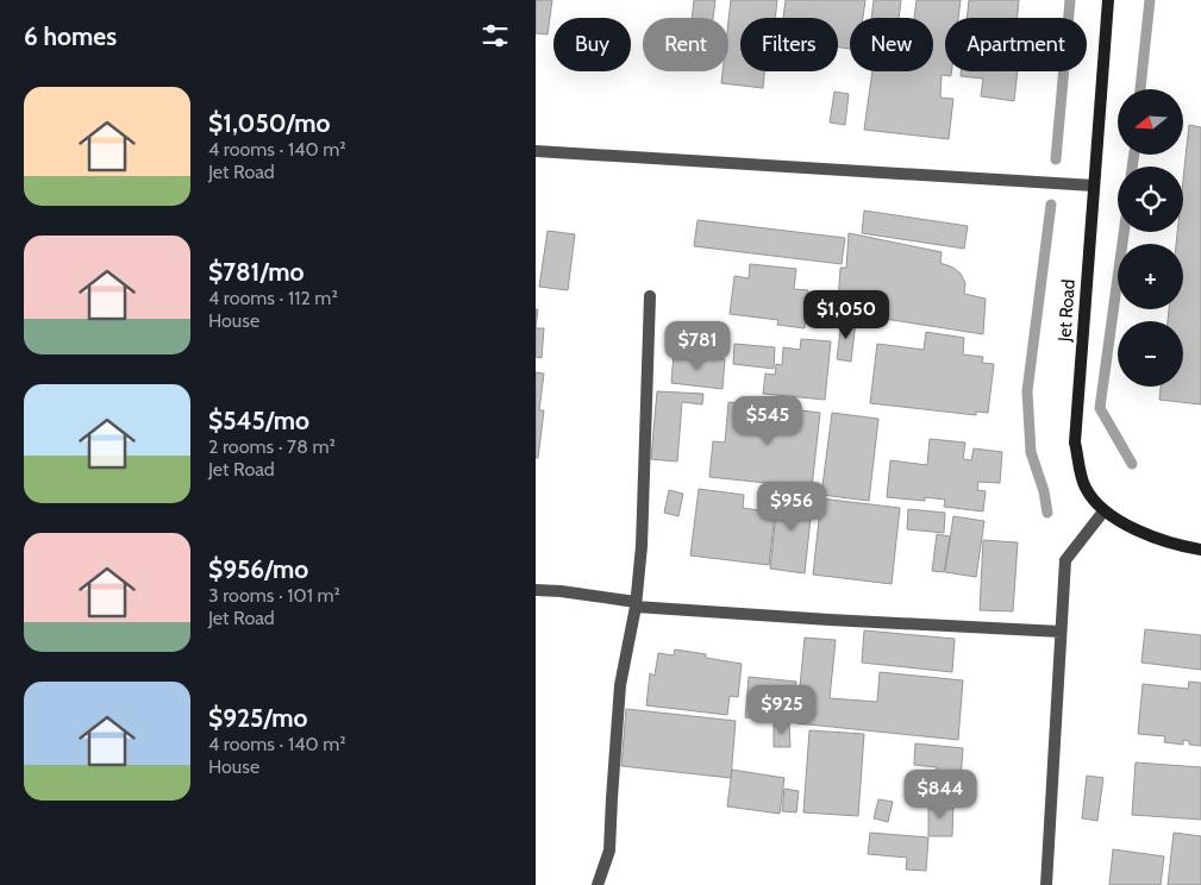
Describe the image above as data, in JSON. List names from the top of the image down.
{
  "streets": {
    "main road": ["Jet Road"]
  },
  "north": "left",
  "page": {
    "heading": "6 homes",
    "chip": [
      "Buy",
      "Rent",
      "Filters",
      "New",
      "Apartment"
    ],
    "list": [
      {
        "name": "$1,050/mo",
        "note": "4 rooms · 140 m² · Jet Road"
      },
      {
        "name": "$781/mo",
        "note": "4 rooms · 112 m² · House"
      },
      {
        "name": "$545/mo",
        "note": "2 rooms · 78 m² · Jet Road"
      },
      {
        "name": "$956/mo",
        "note": "3 rooms · 101 m² · Jet Road"
      },
      {
        "name": "$925/mo",
        "note": "4 rooms · 140 m² · House"
      }
    ],
    "map_buttons": ["+", "−"],
    "price": [
      "$1,050",
      "$781",
      "$545",
      "$956",
      "$925",
      "$844"
    ]
  }
}
